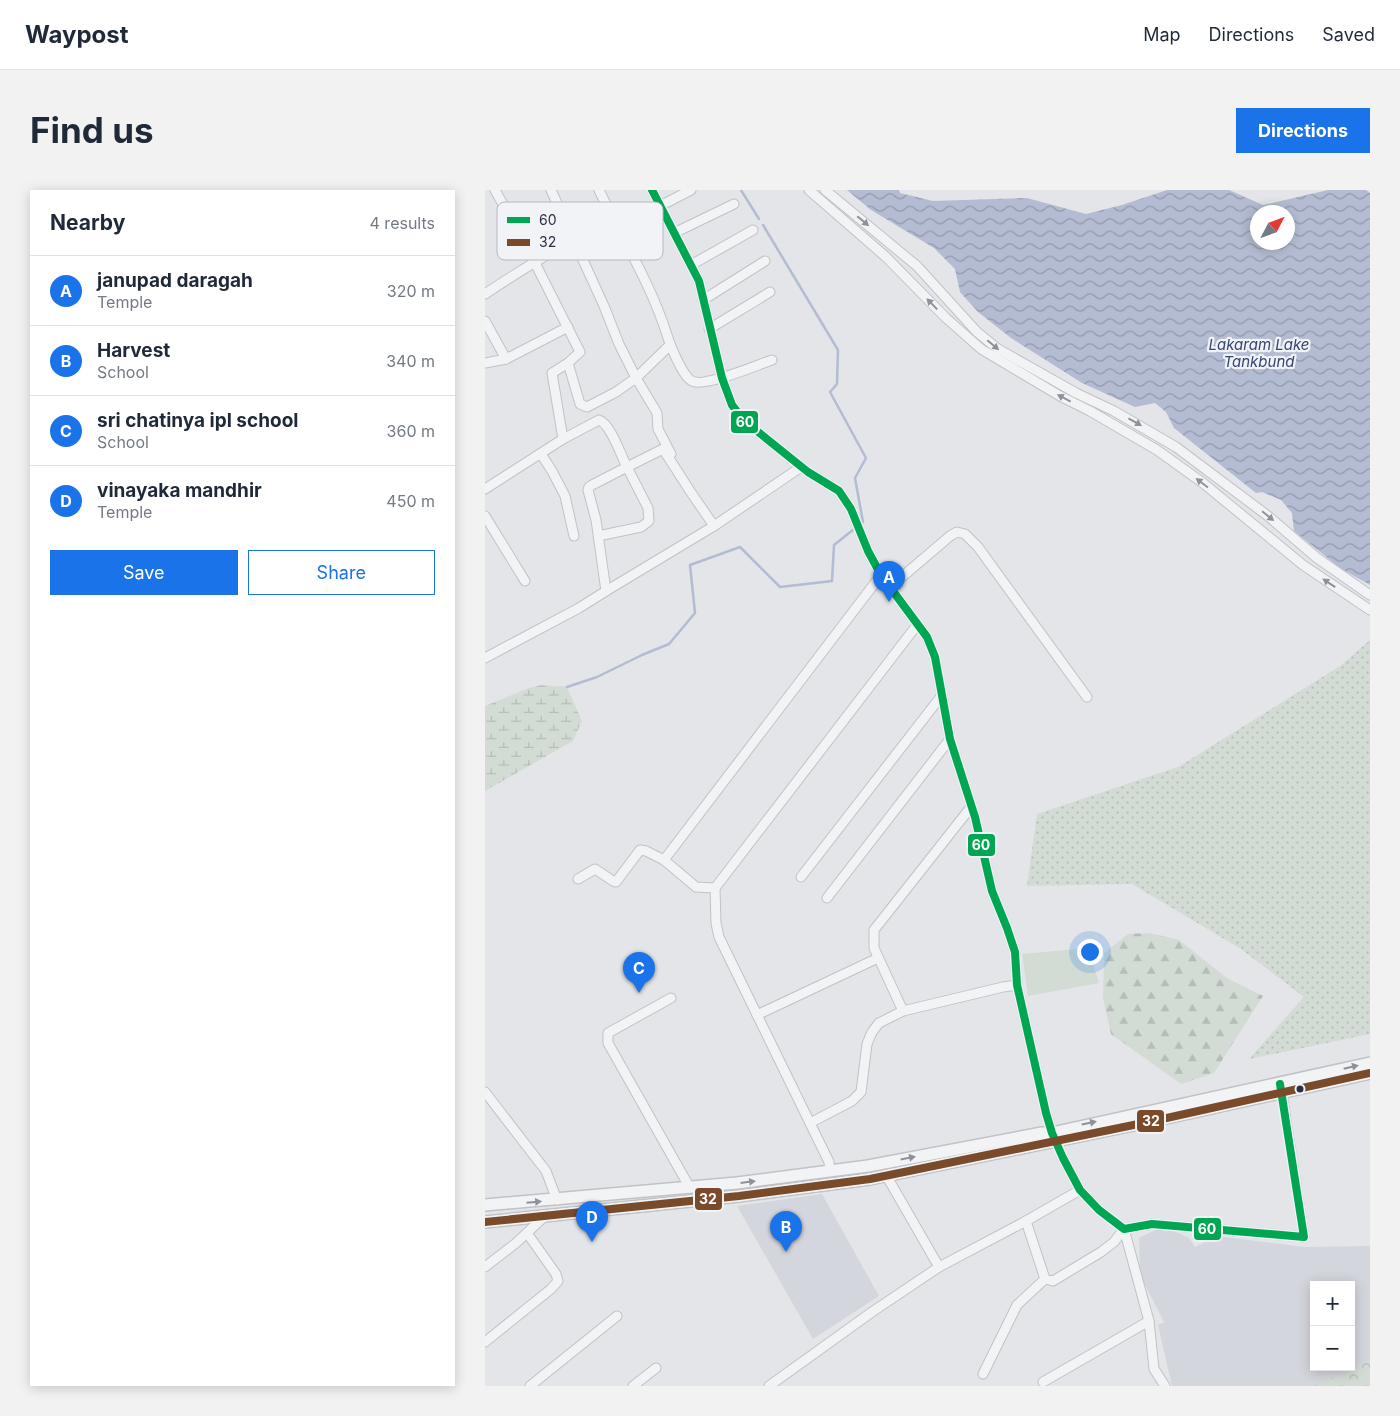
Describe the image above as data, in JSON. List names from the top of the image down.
{
  "water": ["Lakaram Lake Tankbund"],
  "lines": ["transit line 60", "transit line 32"],
  "legend": ["60", "32"],
  "north": "top right",
  "page": {
    "header": "Waypost",
    "nav": ["Map", "Directions", "Saved"],
    "buttons": [
      "Directions",
      ["Save", "Share"]
    ],
    "title": "Find us",
    "heading": ["Nearby", "4 results"],
    "list": [
      {
        "mark": "A",
        "name": "janupad daragah",
        "note": "Temple",
        "value": "320 m"
      },
      {
        "mark": "B",
        "name": "Harvest",
        "note": "School",
        "value": "340 m"
      },
      {
        "mark": "C",
        "name": "sri chatinya ipl school",
        "note": "School",
        "value": "360 m"
      },
      {
        "mark": "D",
        "name": "vinayaka mandhir",
        "note": "Temple",
        "value": "450 m"
      }
    ],
    "pins": [
      "A",
      "C",
      "D",
      "B"
    ],
    "map_buttons": ["+", "−"]
  }
}
